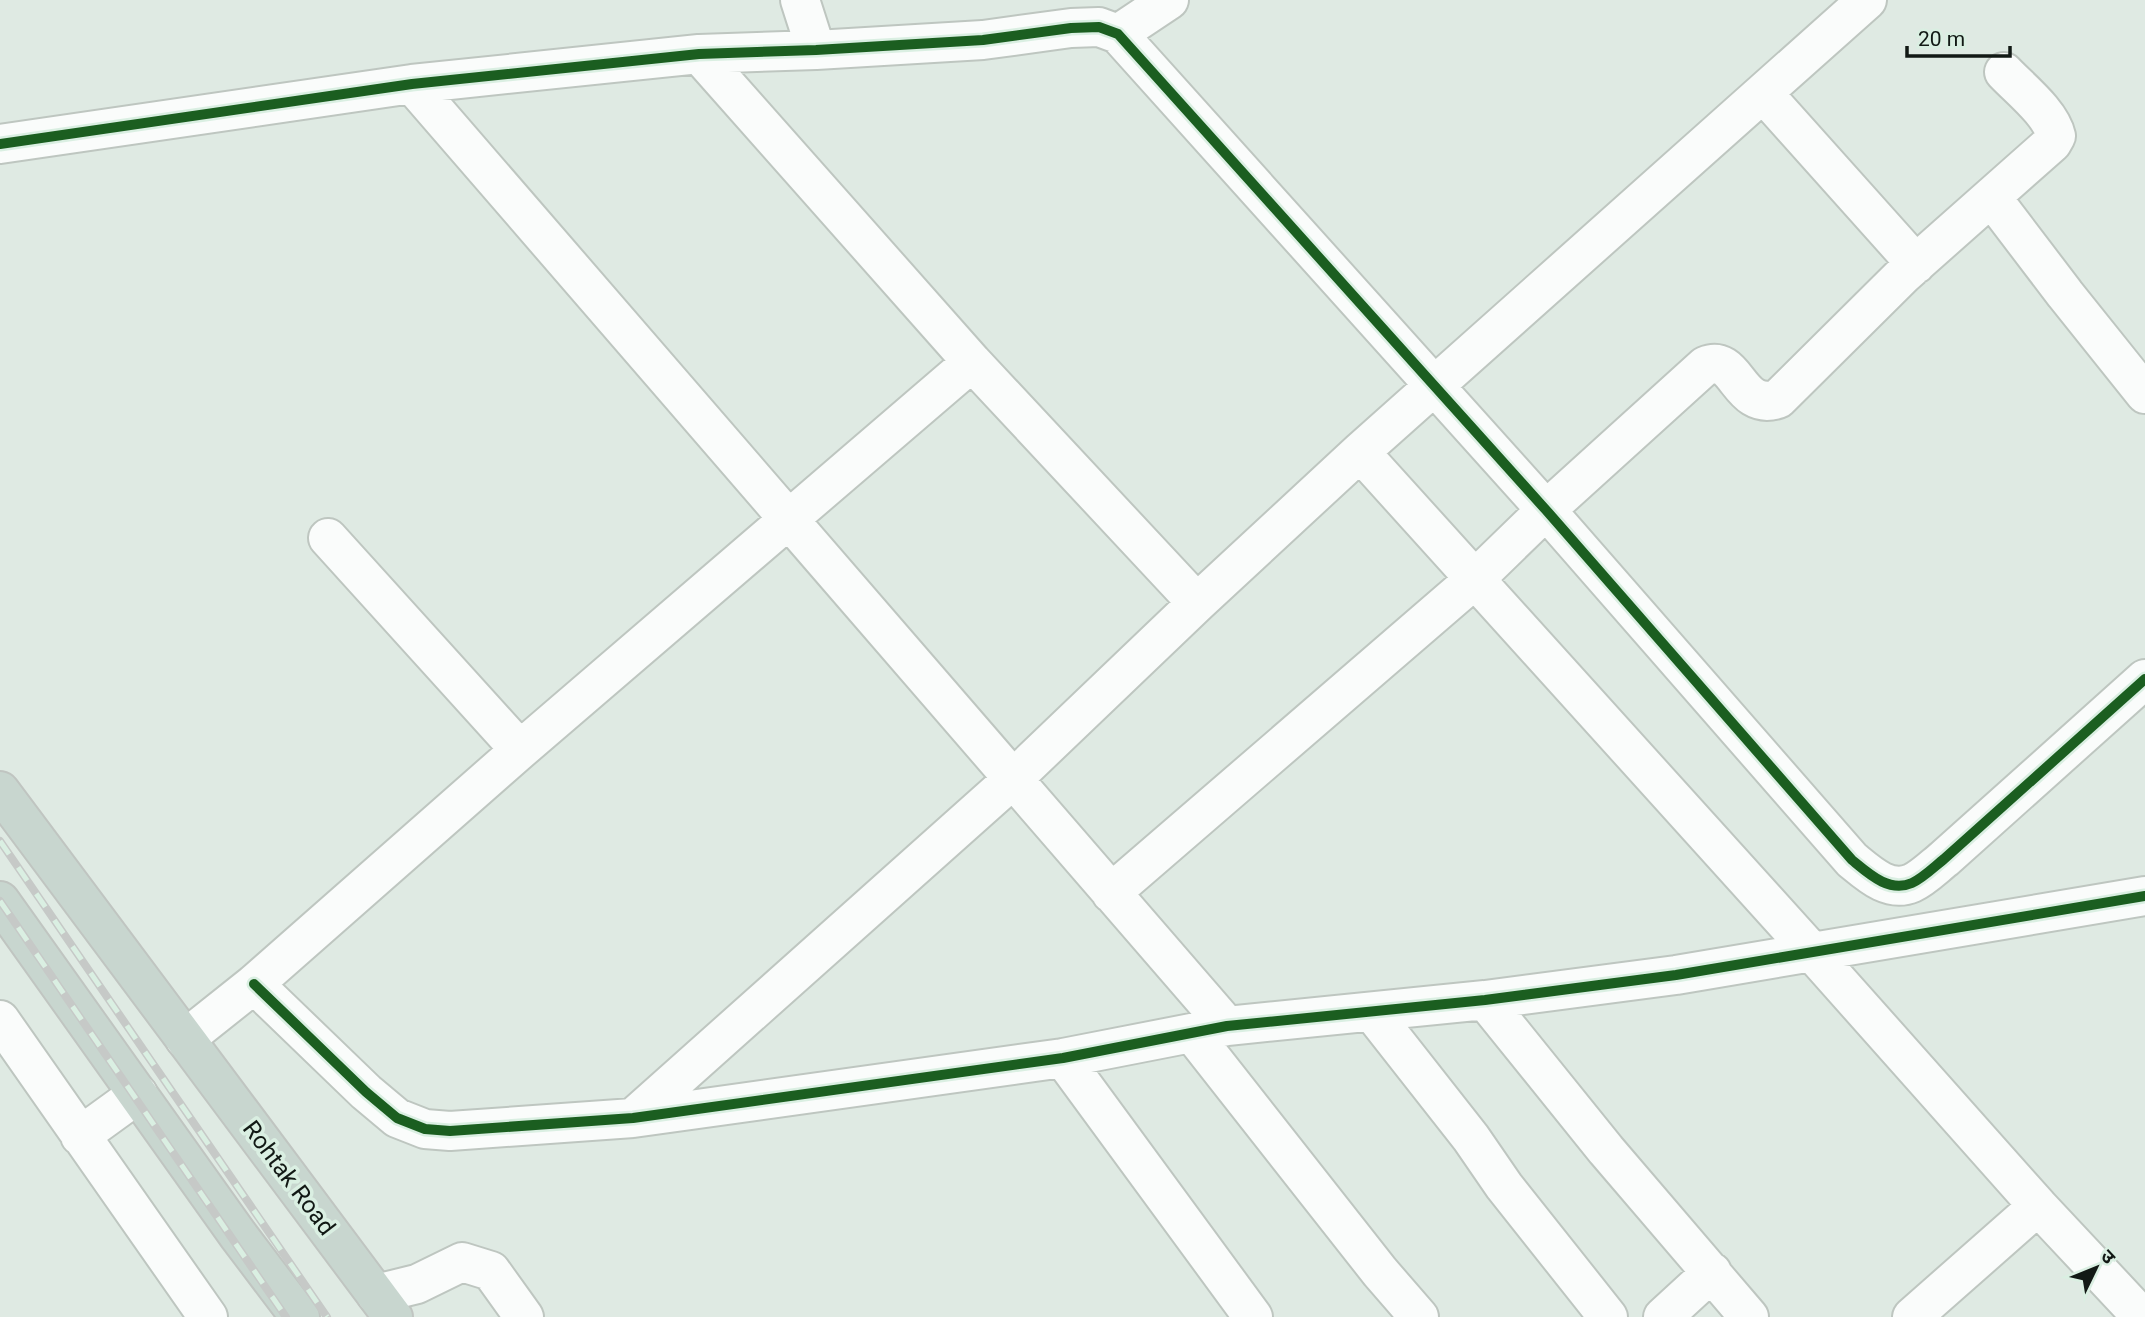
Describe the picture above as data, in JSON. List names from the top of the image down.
{
  "streets": {
    "highway": ["Rohtak Road"]
  },
  "scale_bar": "20 m",
  "north": "top right"
}
